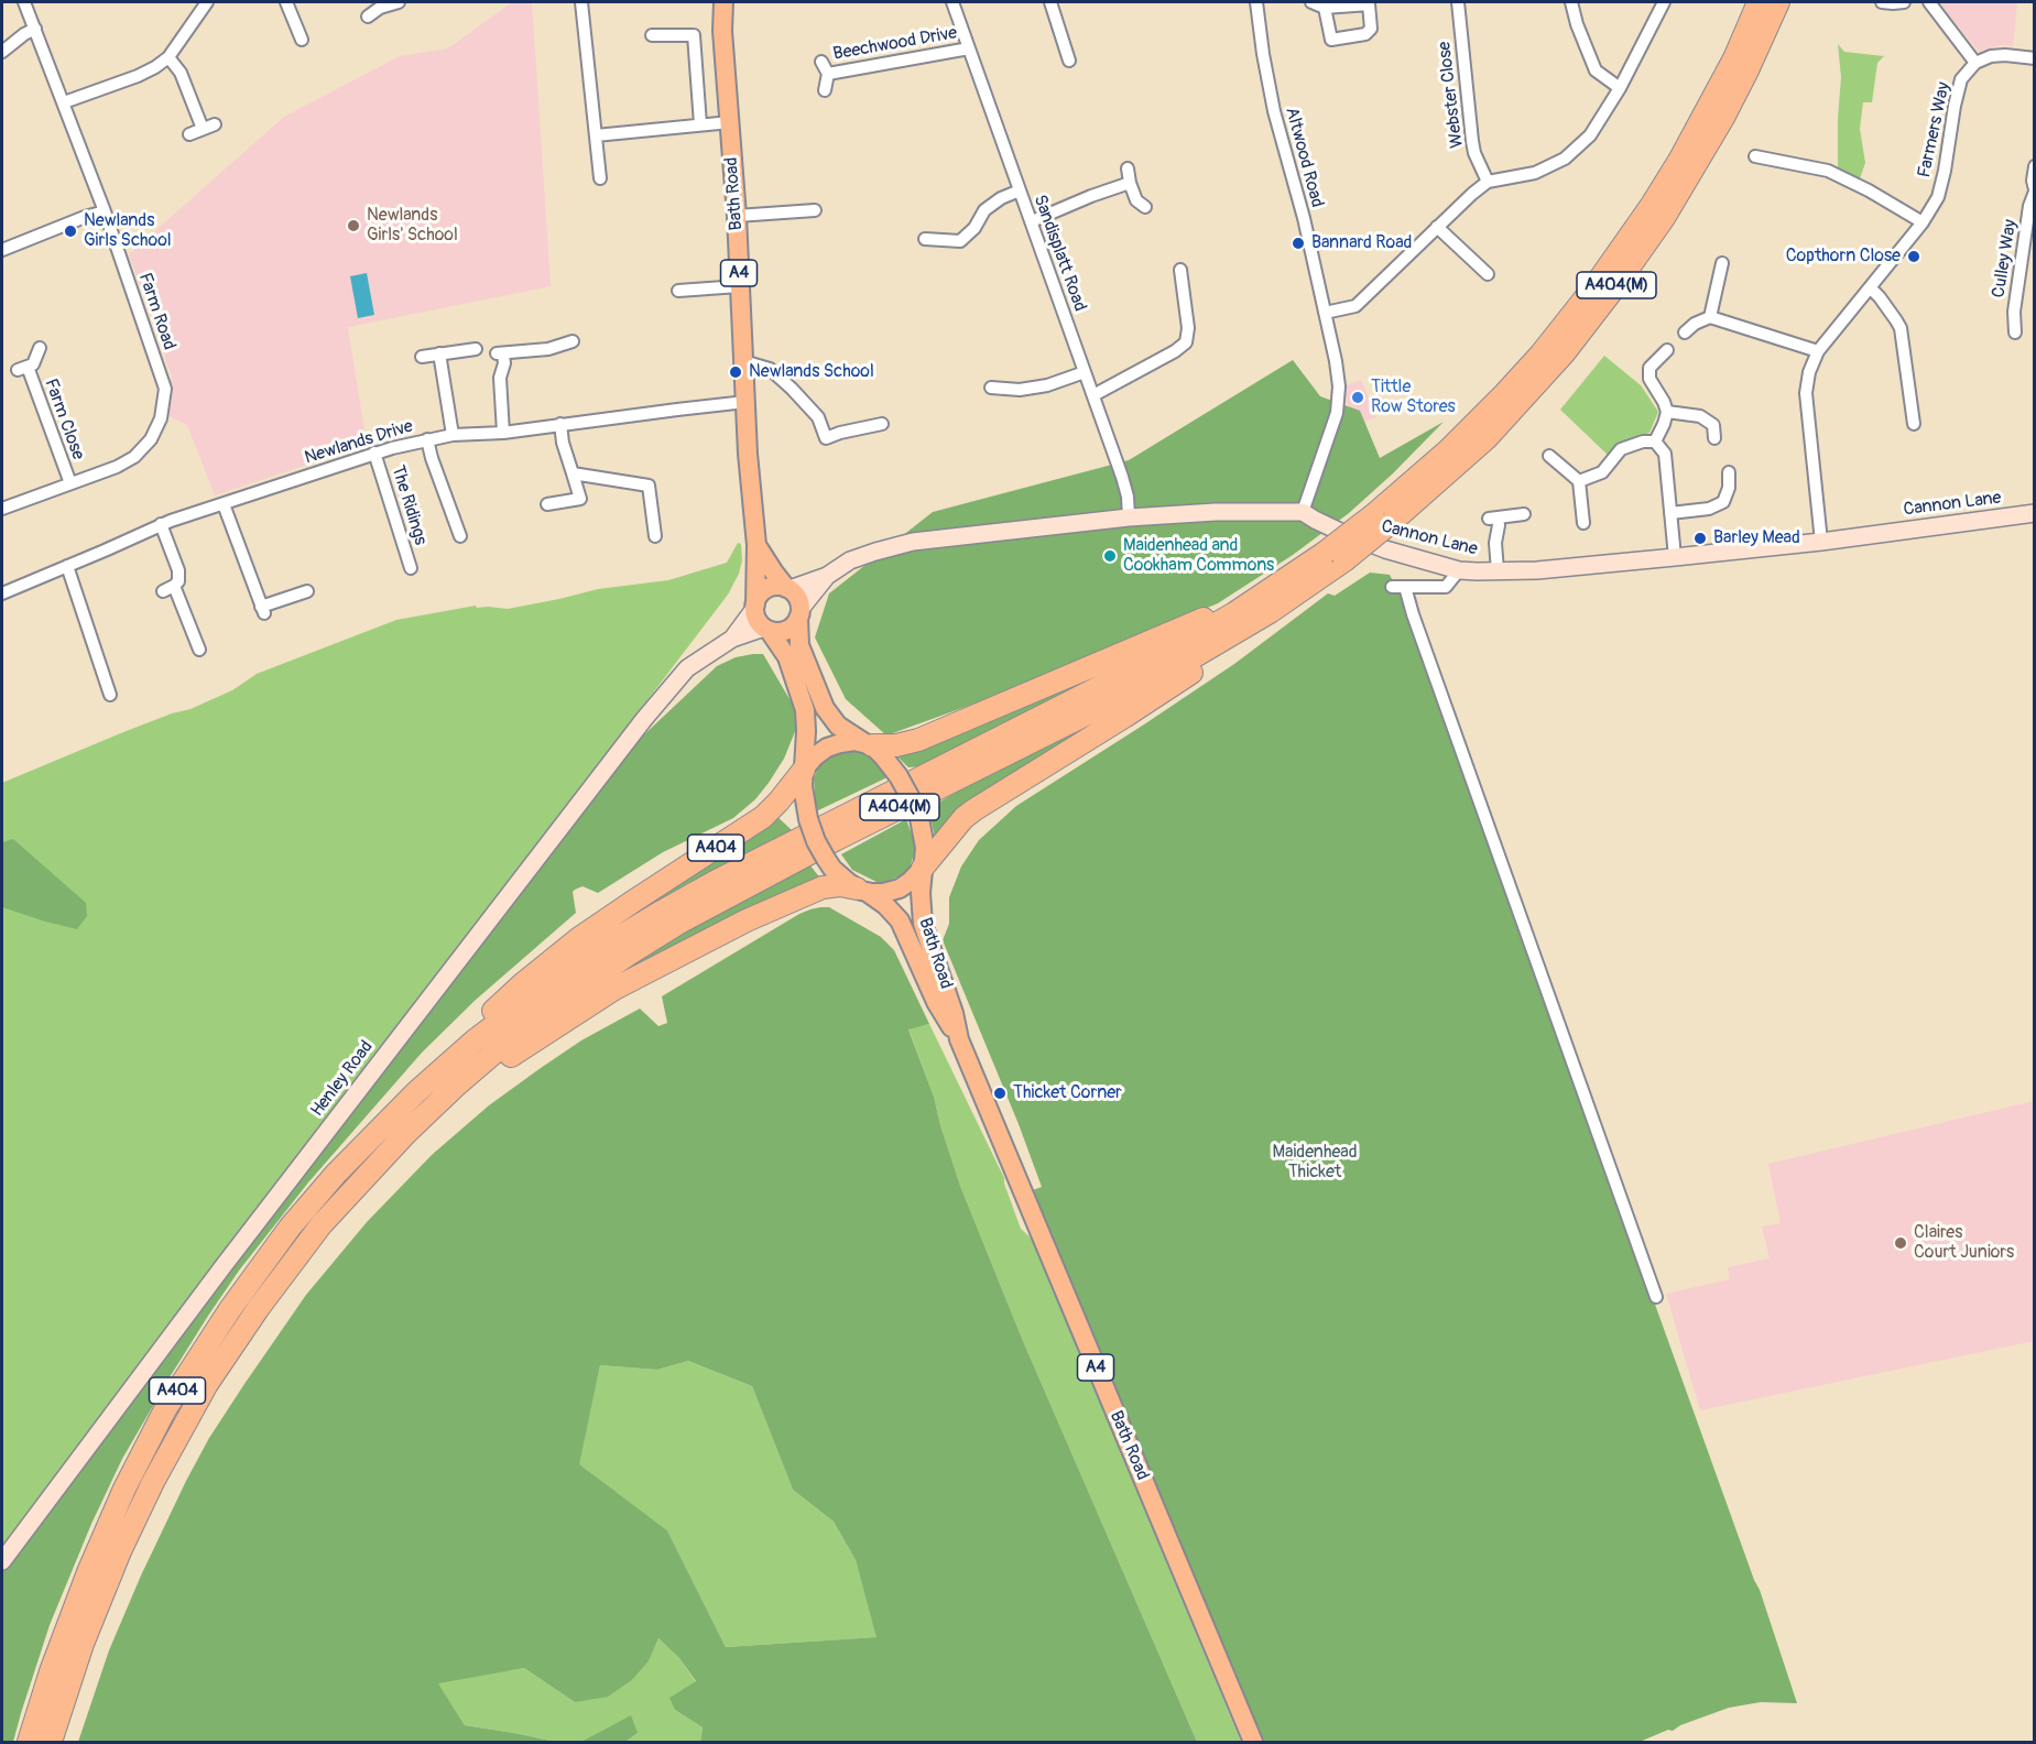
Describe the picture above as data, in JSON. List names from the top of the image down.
{
  "streets": {
    "highway": ["A404(M)", "A404"],
    "main road": ["Bath Road", "A4"],
    "street": [
      "Beechwood Drive",
      "Webster Close",
      "Farmers Way",
      "Altwood Road",
      "Sandisplatt Road",
      "Culley Way",
      "Farm Road",
      "Farm Close",
      "Newlands Drive",
      "Cannon Lane",
      "The Ridings",
      "Henley Road"
    ]
  },
  "crossings": [
    ["Beechwood Drive", "Sandisplatt Road"],
    ["Farmers Way", "Cannon Lane"],
    ["Altwood Road", "Cannon Lane"],
    ["Bath Road", "A404(M)"],
    ["Bath Road", "Newlands Drive"],
    ["Bath Road", "Cannon Lane"],
    ["Bath Road", "A404"],
    ["Bath Road", "Henley Road"],
    ["Sandisplatt Road", "Cannon Lane"],
    ["A404(M)", "A404"],
    ["Farm Road", "Farm Close"],
    ["Newlands Drive", "The Ridings"],
    ["Cannon Lane", "Henley Road"]
  ],
  "parks": ["Maidenhead Thicket"],
  "places": [
    "Newlands Girls' School",
    "Newlands Girls School",
    "Bannard Road",
    "Copthorn Close",
    "Newlands School",
    "Tittle Row Stores",
    "Barley Mead",
    "Maidenhead and Cookham Commons",
    "Thicket Corner",
    "Claires Court Juniors"
  ]
}
